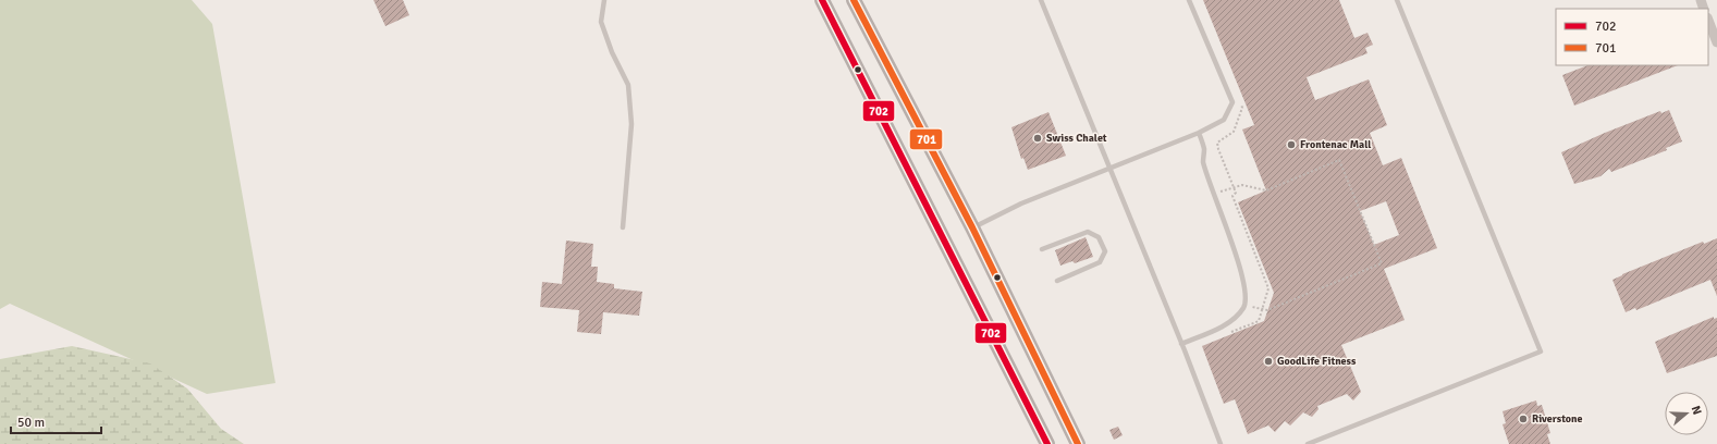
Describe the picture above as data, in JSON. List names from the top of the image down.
{
  "places": [
    "Swiss Chalet",
    "Frontenac Mall",
    "GoodLife Fitness",
    "Riverstone"
  ],
  "lines": ["transit line 702", "transit line 701"],
  "legend": ["702", "701"],
  "scale_bar": "50 m",
  "north": "right"
}
